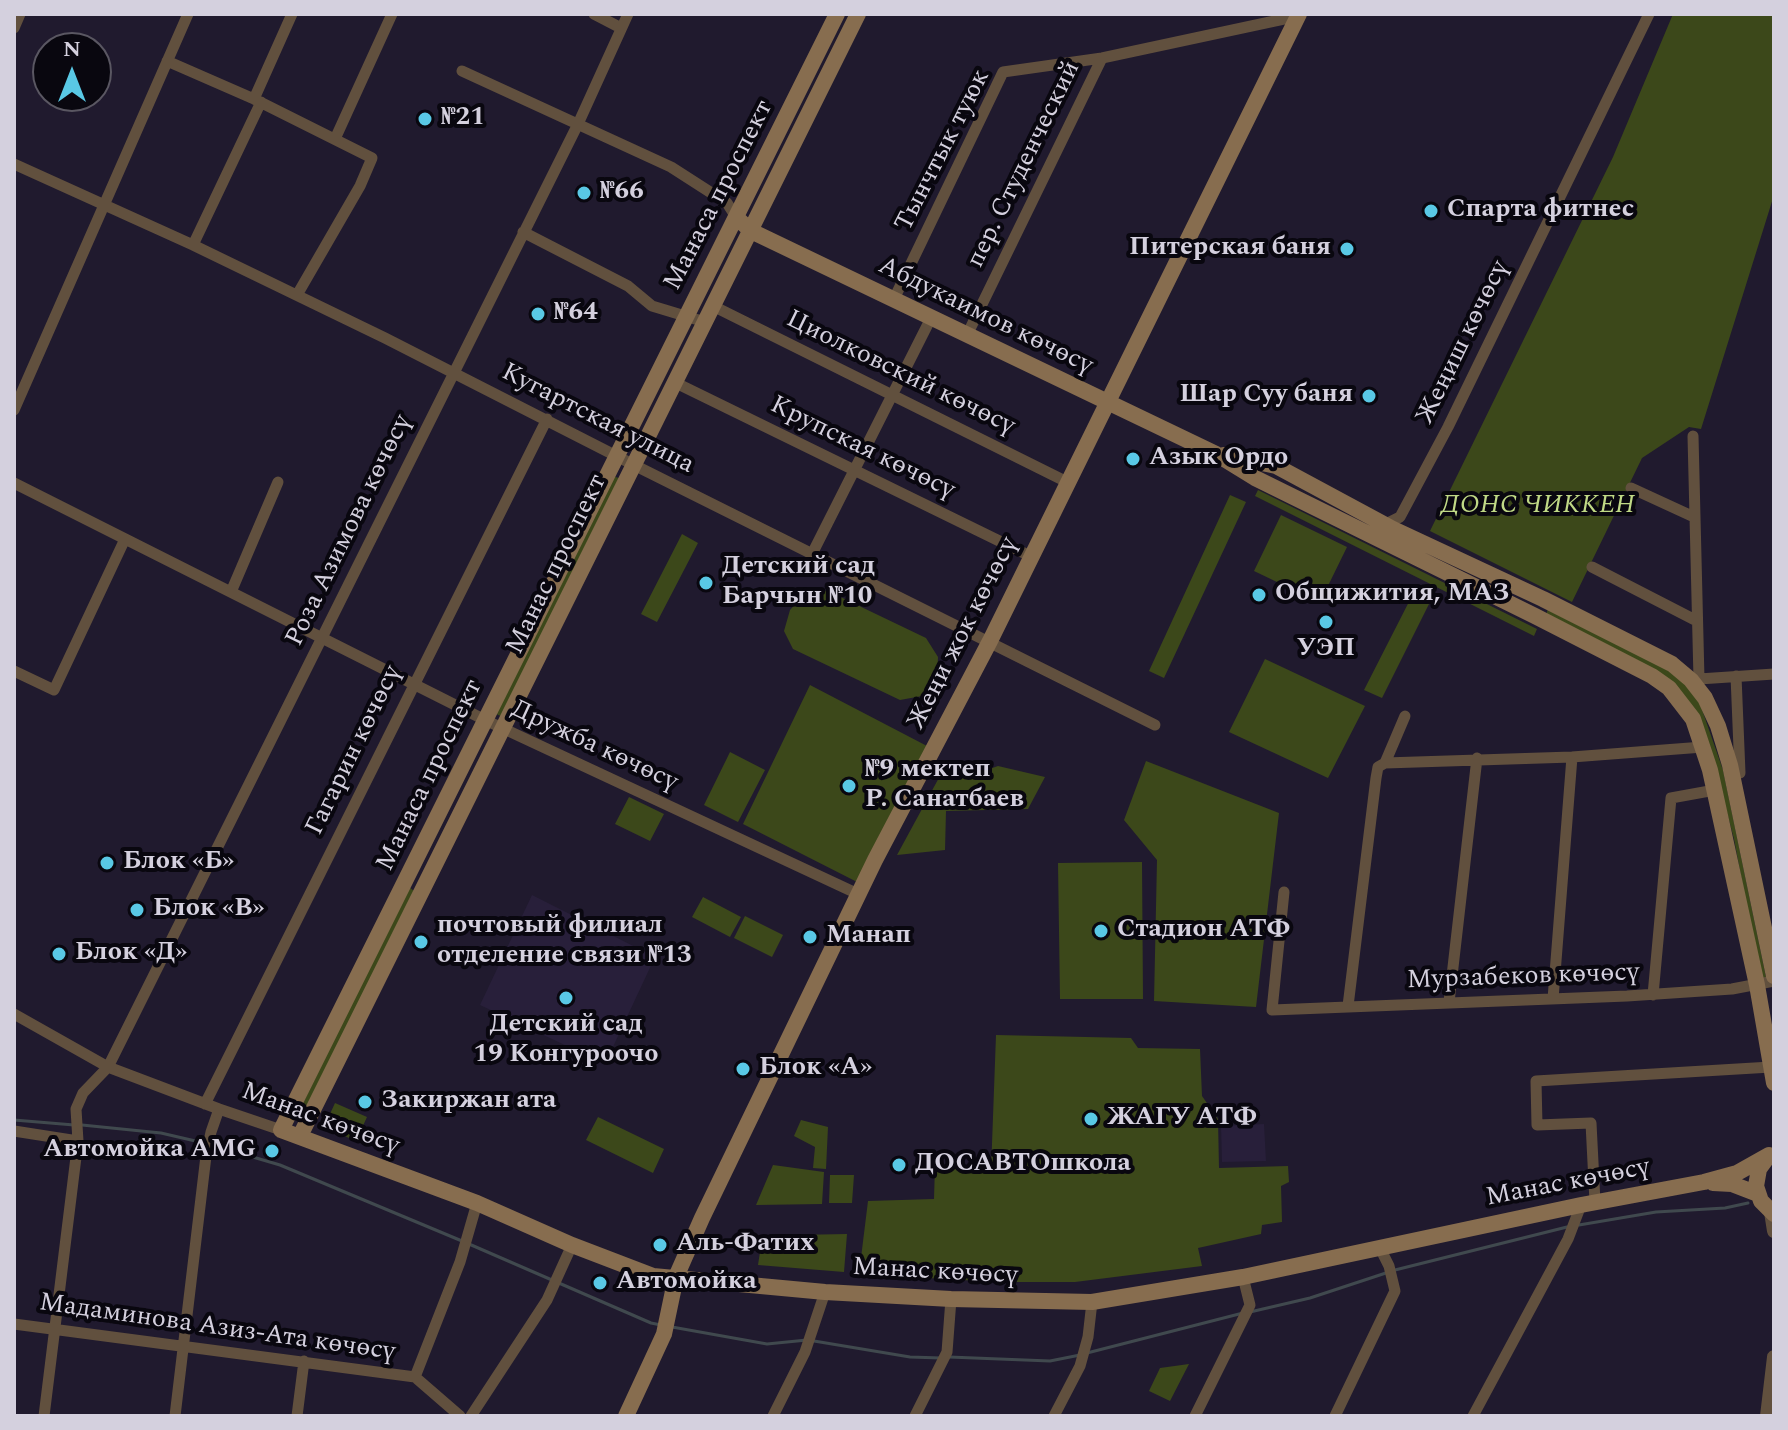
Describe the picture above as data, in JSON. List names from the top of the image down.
{
  "streets": {
    "main road": [
      "Манаса проспект",
      "Абдукаимов көчөсү",
      "Манас проспект",
      "Жеңи жок көчөсү",
      "Манас көчөсү"
    ],
    "street": [
      "Тынчтык туюк",
      "пер. Студенческий",
      "Жеңиш көчөсү",
      "Циолковский көчөсү",
      "Кугартская улица",
      "Крупская көчөсү",
      "Роза Азимова көчөсү",
      "Дружба көчөсү",
      "Гагарин көчөсү",
      "Мурзабеков көчөсү",
      "Мадаминова Азиз-Ата көчөсү"
    ]
  },
  "crossings": [
    ["Тынчтык туюк", "пер. Студенческий"],
    ["Тынчтык туюк", "Абдукаимов көчөсү"],
    ["Тынчтык туюк", "Жеңи жок көчөсү"],
    ["пер. Студенческий", "Абдукаимов көчөсү"],
    ["Манаса проспект", "Абдукаимов көчөсү"],
    ["Манаса проспект", "Кугартская улица"],
    ["Манаса проспект", "Дружба көчөсү"],
    ["Манаса проспект", "Манас көчөсү"],
    ["Абдукаимов көчөсү", "Жеңиш көчөсү"],
    ["Абдукаимов көчөсү", "Манас проспект"],
    ["Абдукаимов көчөсү", "Жеңи жок көчөсү"],
    ["Абдукаимов көчөсү", "Мурзабеков көчөсү"],
    ["Циолковский көчөсү", "Манас проспект"],
    ["Циолковский көчөсү", "Жеңи жок көчөсү"],
    ["Кугартская улица", "Роза Азимова көчөсү"],
    ["Кугартская улица", "Манас проспект"],
    ["Кугартская улица", "Жеңи жок көчөсү"],
    ["Кугартская улица", "Гагарин көчөсү"],
    ["Крупская көчөсү", "Манас проспект"],
    ["Крупская көчөсү", "Жеңи жок көчөсү"],
    ["Роза Азимова көчөсү", "Дружба көчөсү"],
    ["Роза Азимова көчөсү", "Манас көчөсү"],
    ["Манас проспект", "Дружба көчөсү"],
    ["Манас проспект", "Манас көчөсү"],
    ["Жеңи жок көчөсү", "Дружба көчөсү"],
    ["Жеңи жок көчөсү", "Манас көчөсү"],
    ["Дружба көчөсү", "Гагарин көчөсү"],
    ["Гагарин көчөсү", "Манас көчөсү"]
  ],
  "parks": ["ДОНС ЧИККЕН"],
  "places": [
    "№21",
    "№66",
    "Спарта фитнес",
    "Питерская баня",
    "№64",
    "Шар Суу баня",
    "Азык Ордо",
    "Детский сад Барчын №10",
    "Общижития, МАЗ",
    "УЭП",
    "№9 мектеп Р. Санатбаев",
    "Блок «Б»",
    "Блок «В»",
    "Стадион АТФ",
    "Манап",
    "почтовый филиал отделение связи №13",
    "Блок «Д»",
    "Детский сад 19 Конгуроочо",
    "Блок «А»",
    "Закиржан ата",
    "ЖАГУ АТФ",
    "Автомойка AMG",
    "ДОСАВТОшкола",
    "Аль-Фатих",
    "Автомойка"
  ],
  "north": "top"
}
